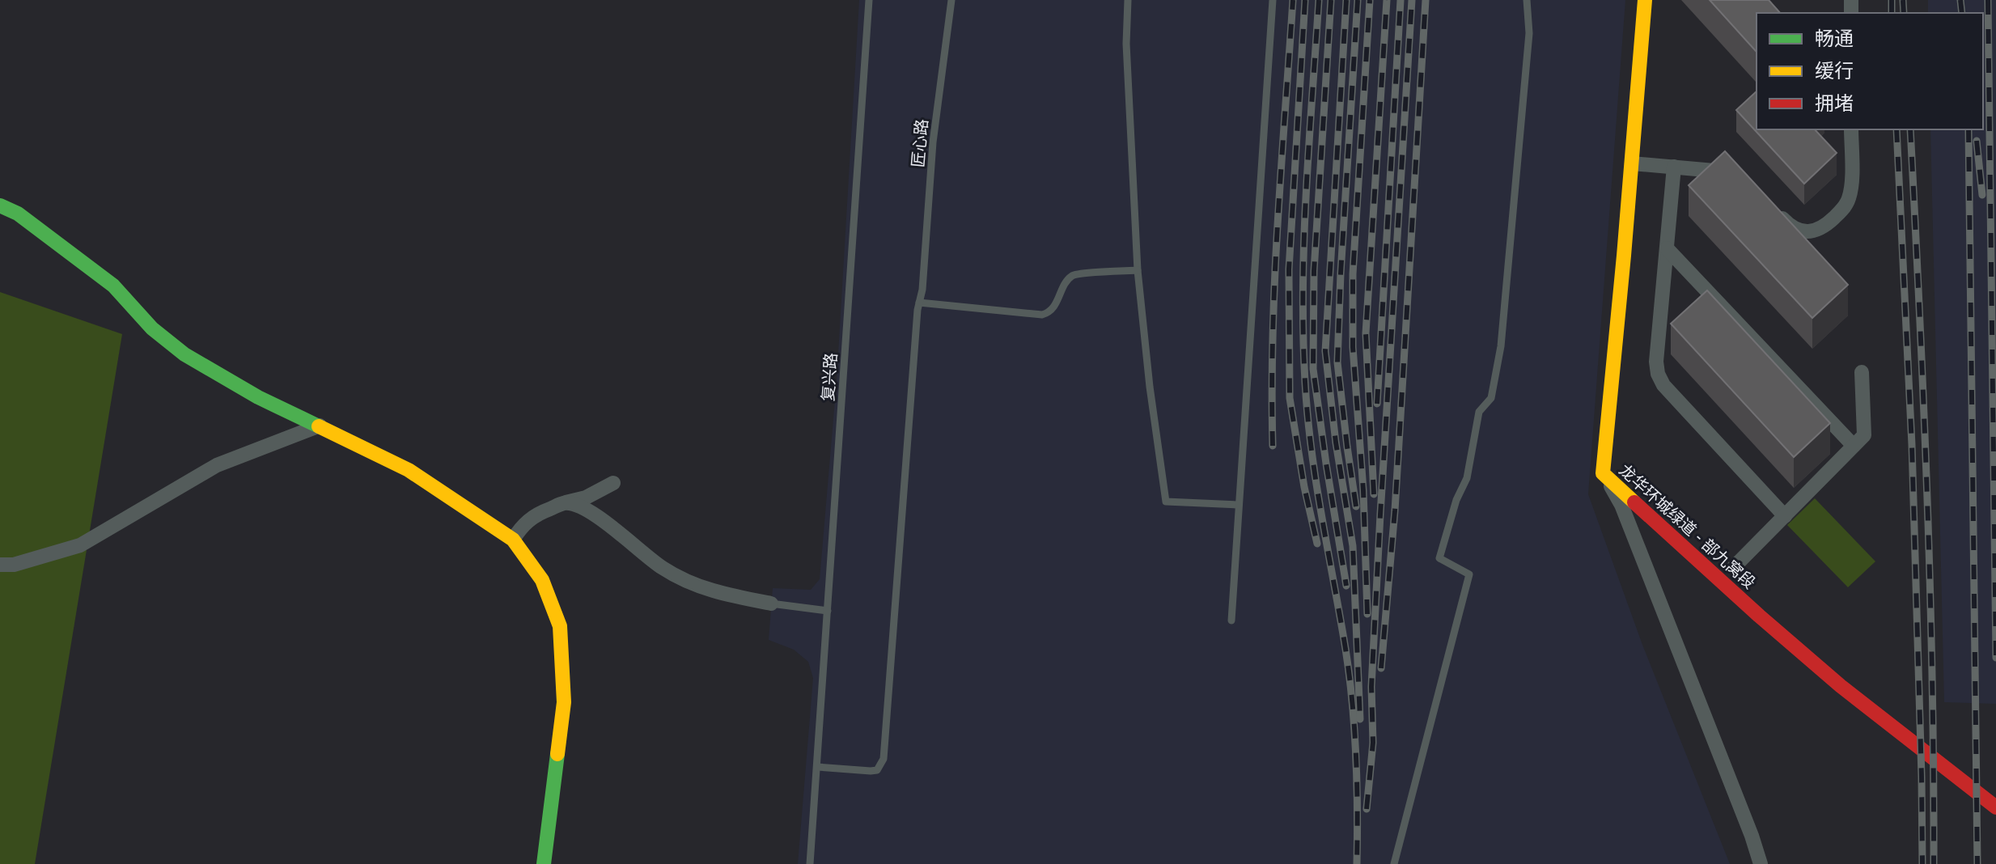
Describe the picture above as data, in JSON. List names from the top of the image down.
{
  "streets": {
    "street": ["龙华环城绿道 - 部九窝段"],
    "lane": ["匠心路", "复兴路"]
  },
  "crossings": [
    ["匠心路", "复兴路"]
  ],
  "legend": ["畅通", "缓行", "拥堵"]
}
